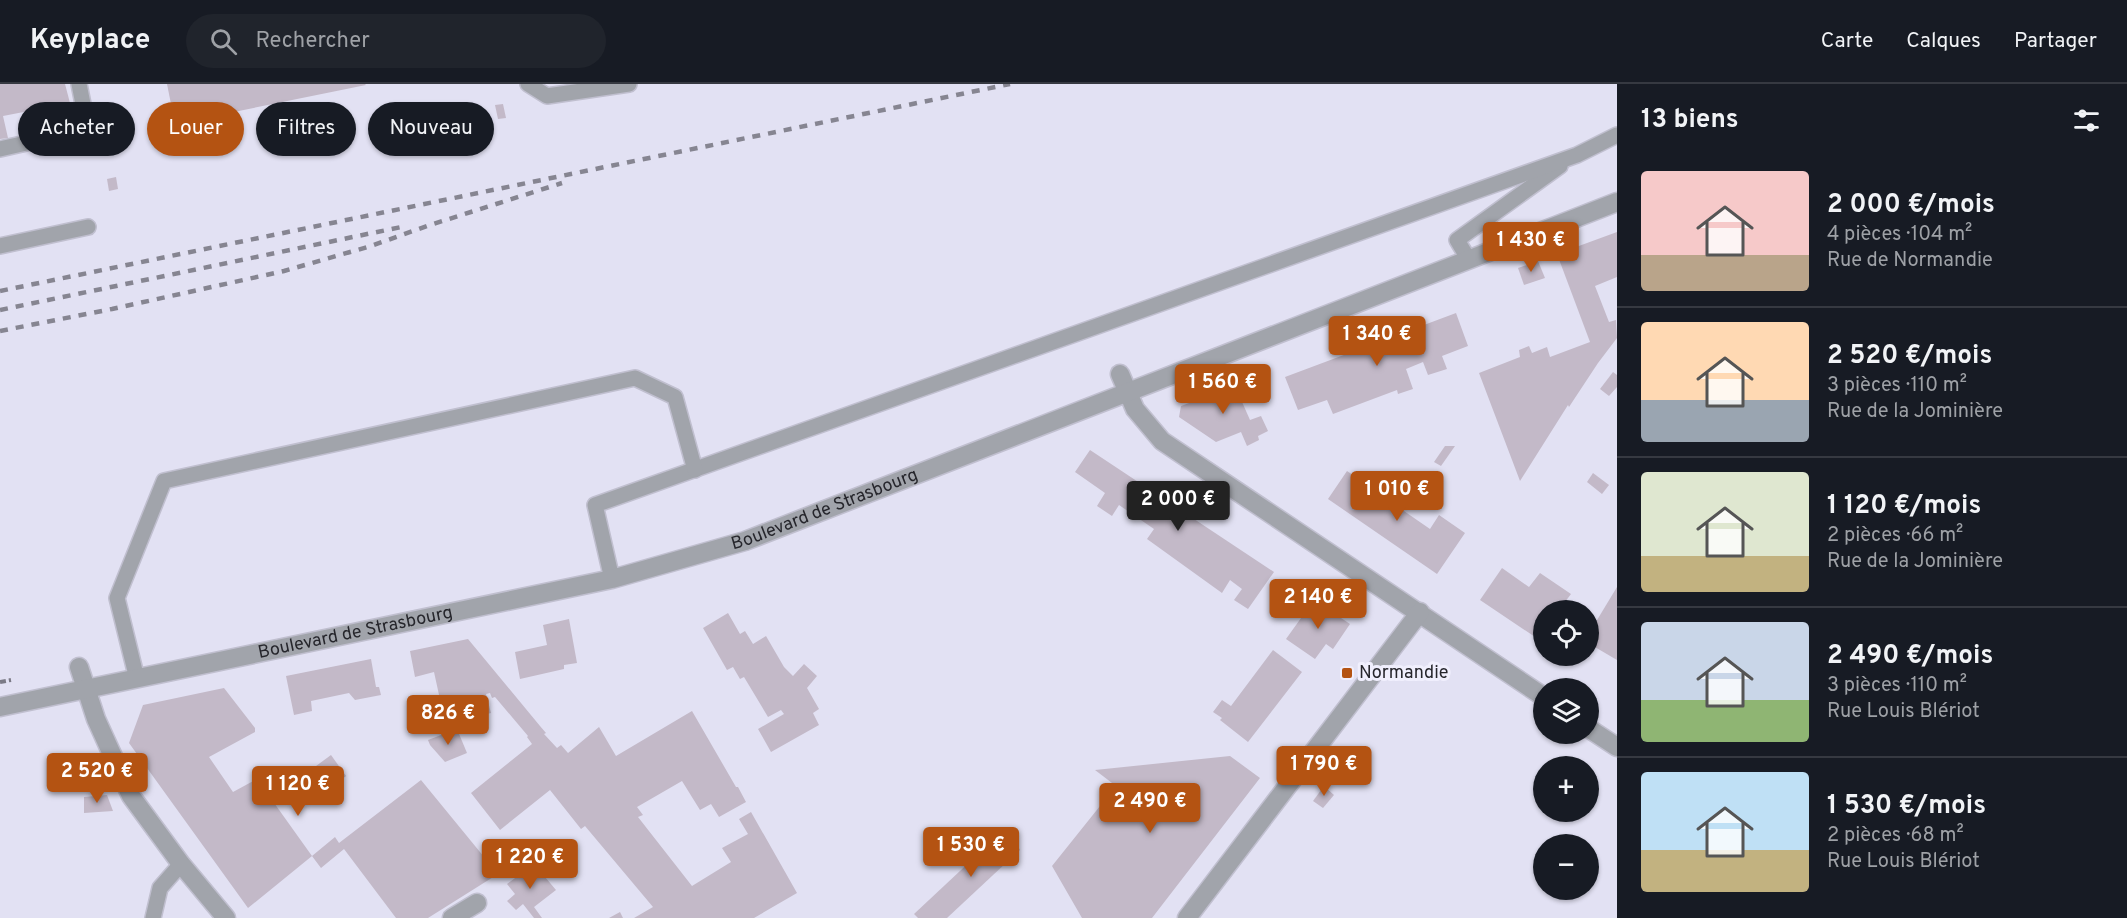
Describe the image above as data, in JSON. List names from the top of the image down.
{
  "streets": {
    "street": ["Boulevard de Strasbourg"]
  },
  "places": {
    "transit": ["Normandie"]
  },
  "page": {
    "header": "Keyplace",
    "search": "Rechercher",
    "nav": ["Carte", "Calques", "Partager"],
    "heading": "13 biens",
    "chip": [
      "Acheter",
      "Louer",
      "Filtres",
      "Nouveau"
    ],
    "list": [
      {
        "name": "2 000 €/mois",
        "note": "4 pièces · 104 m² · Rue de Normandie"
      },
      {
        "name": "2 520 €/mois",
        "note": "3 pièces · 110 m² · Rue de la Jominière"
      },
      {
        "name": "1 120 €/mois",
        "note": "2 pièces · 66 m² · Rue de la Jominière"
      },
      {
        "name": "2 490 €/mois",
        "note": "3 pièces · 110 m² · Rue Louis Blériot"
      },
      {
        "name": "1 530 €/mois",
        "note": "2 pièces · 68 m² · Rue Louis Blériot"
      }
    ],
    "price": [
      "1 430 €",
      "1 340 €",
      "1 560 €",
      "1 010 €",
      "2 000 €",
      "2 140 €",
      "826 €",
      "1 790 €",
      "2 520 €",
      "1 120 €",
      "2 490 €",
      "1 530 €",
      "1 220 €"
    ],
    "map_buttons": ["+", "−"]
  }
}
